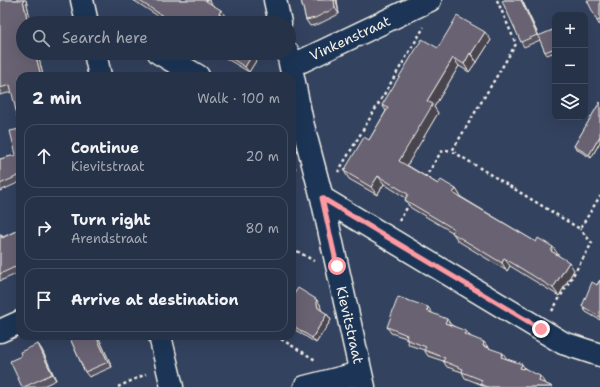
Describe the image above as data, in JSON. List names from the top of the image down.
{
  "streets": {
    "street": ["Vinkenstraat", "Kievitstraat"]
  },
  "page": {
    "map_buttons": ["+", "−"],
    "search": "Search here",
    "heading": ["2 min", "Walk · 100 m"],
    "list": [
      ["Continue", "Kievitstraat", "20 m"],
      ["Turn right", "Arendstraat", "80 m"],
      "Arrive at destination"
    ]
  }
}
